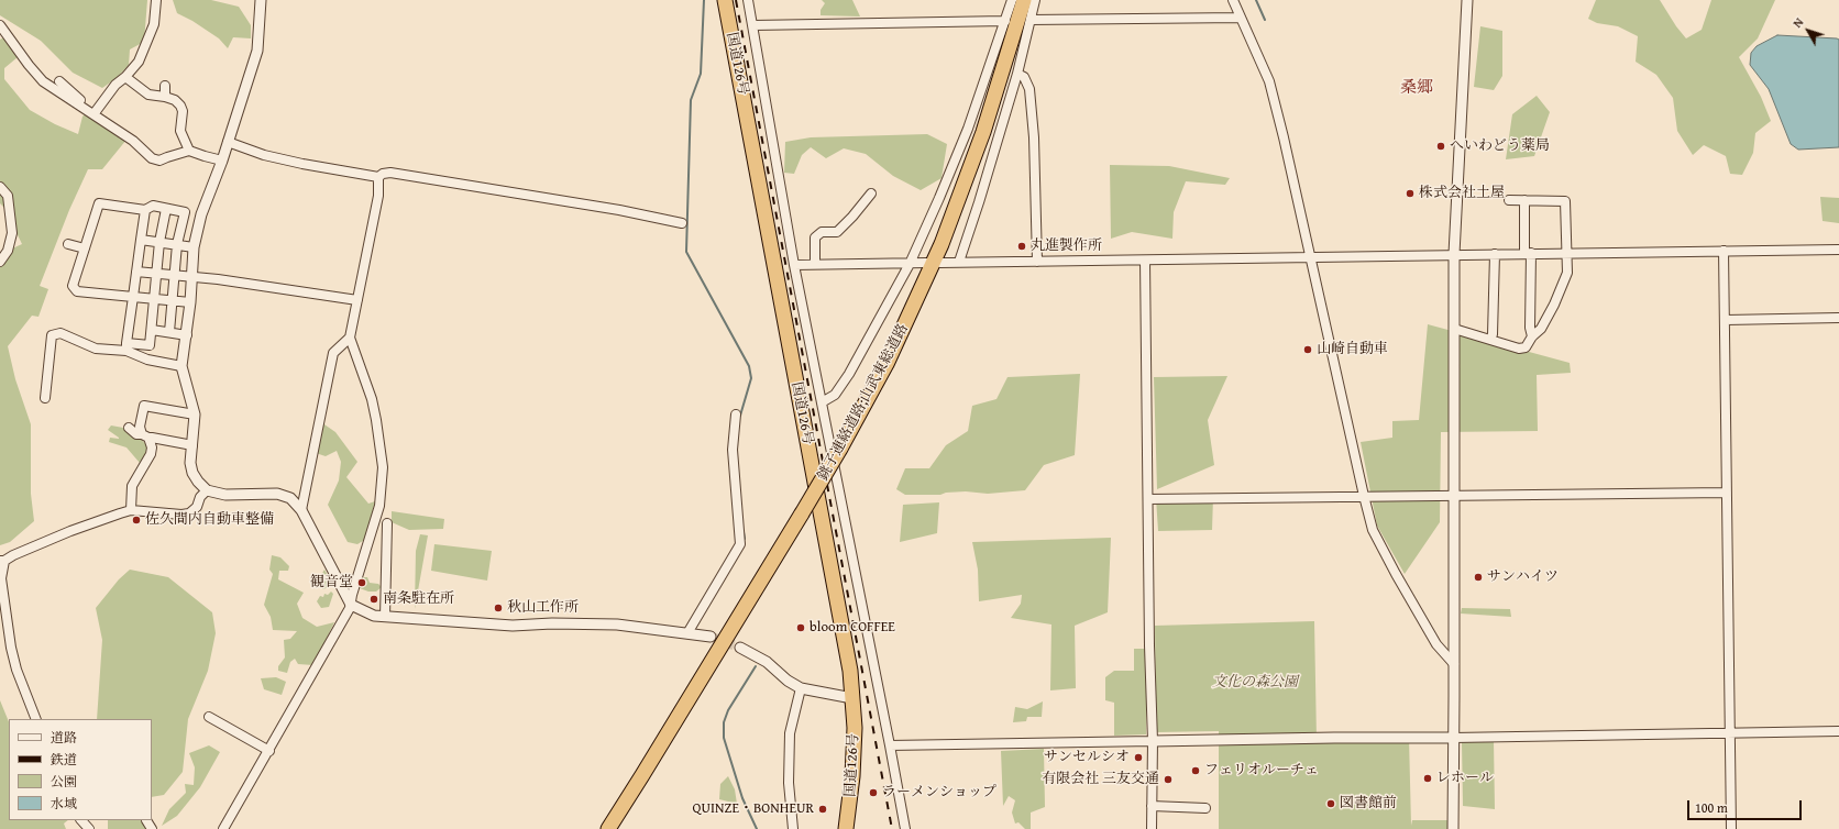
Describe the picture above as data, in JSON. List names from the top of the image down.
{
  "streets": {
    "highway": ["国道126号", "銚子連絡道路;山武東総道路"]
  },
  "districts": ["桑郷"],
  "parks": ["文化の森公園"],
  "places": [
    "へいわどう薬局",
    "株式会社土屋",
    "丸進製作所",
    "山崎自動車",
    "佐久間内自動車整備",
    "サンハイツ",
    "観音堂",
    "南条駐在所",
    "秋山工作所",
    "bloom COFFEE",
    "サンセルシオ",
    "フェリオルーチェ",
    "レホール",
    "有限会社 三友交通",
    "ラーメンショップ",
    "図書館前",
    "QUINZE・BONHEUR"
  ],
  "legend": [
    "道路",
    "鉄道",
    "公園",
    "水域"
  ],
  "scale_bar": "100 m",
  "north": "top left"
}
